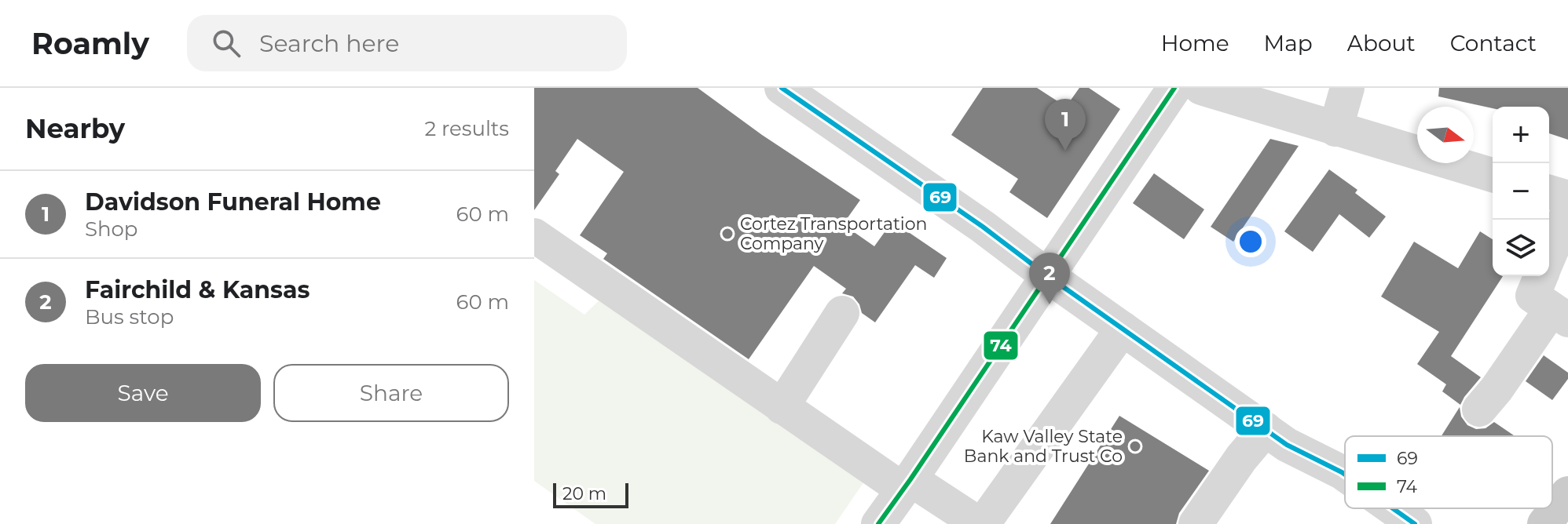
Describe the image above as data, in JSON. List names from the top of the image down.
{
  "places": ["Cortez Transportation Company", "Kaw Valley State Bank and Trust Co"],
  "lines": ["transit line 69", "transit line 74"],
  "legend": ["69", "74"],
  "scale_bar": "20 m",
  "north": "right",
  "page": {
    "header": "Roamly",
    "search": "Search here",
    "nav": [
      "Home",
      "Map",
      "About",
      "Contact"
    ],
    "heading": ["Nearby", "2 results"],
    "pins": ["1", "2"],
    "map_buttons": ["+", "−"],
    "list": [
      {
        "mark": "1",
        "name": "Davidson Funeral Home",
        "note": "Shop",
        "value": "60 m"
      },
      {
        "mark": "2",
        "name": "Fairchild & Kansas",
        "note": "Bus stop",
        "value": "60 m"
      }
    ],
    "buttons": ["Save", "Share"],
    "scale": "20 m"
  }
}
